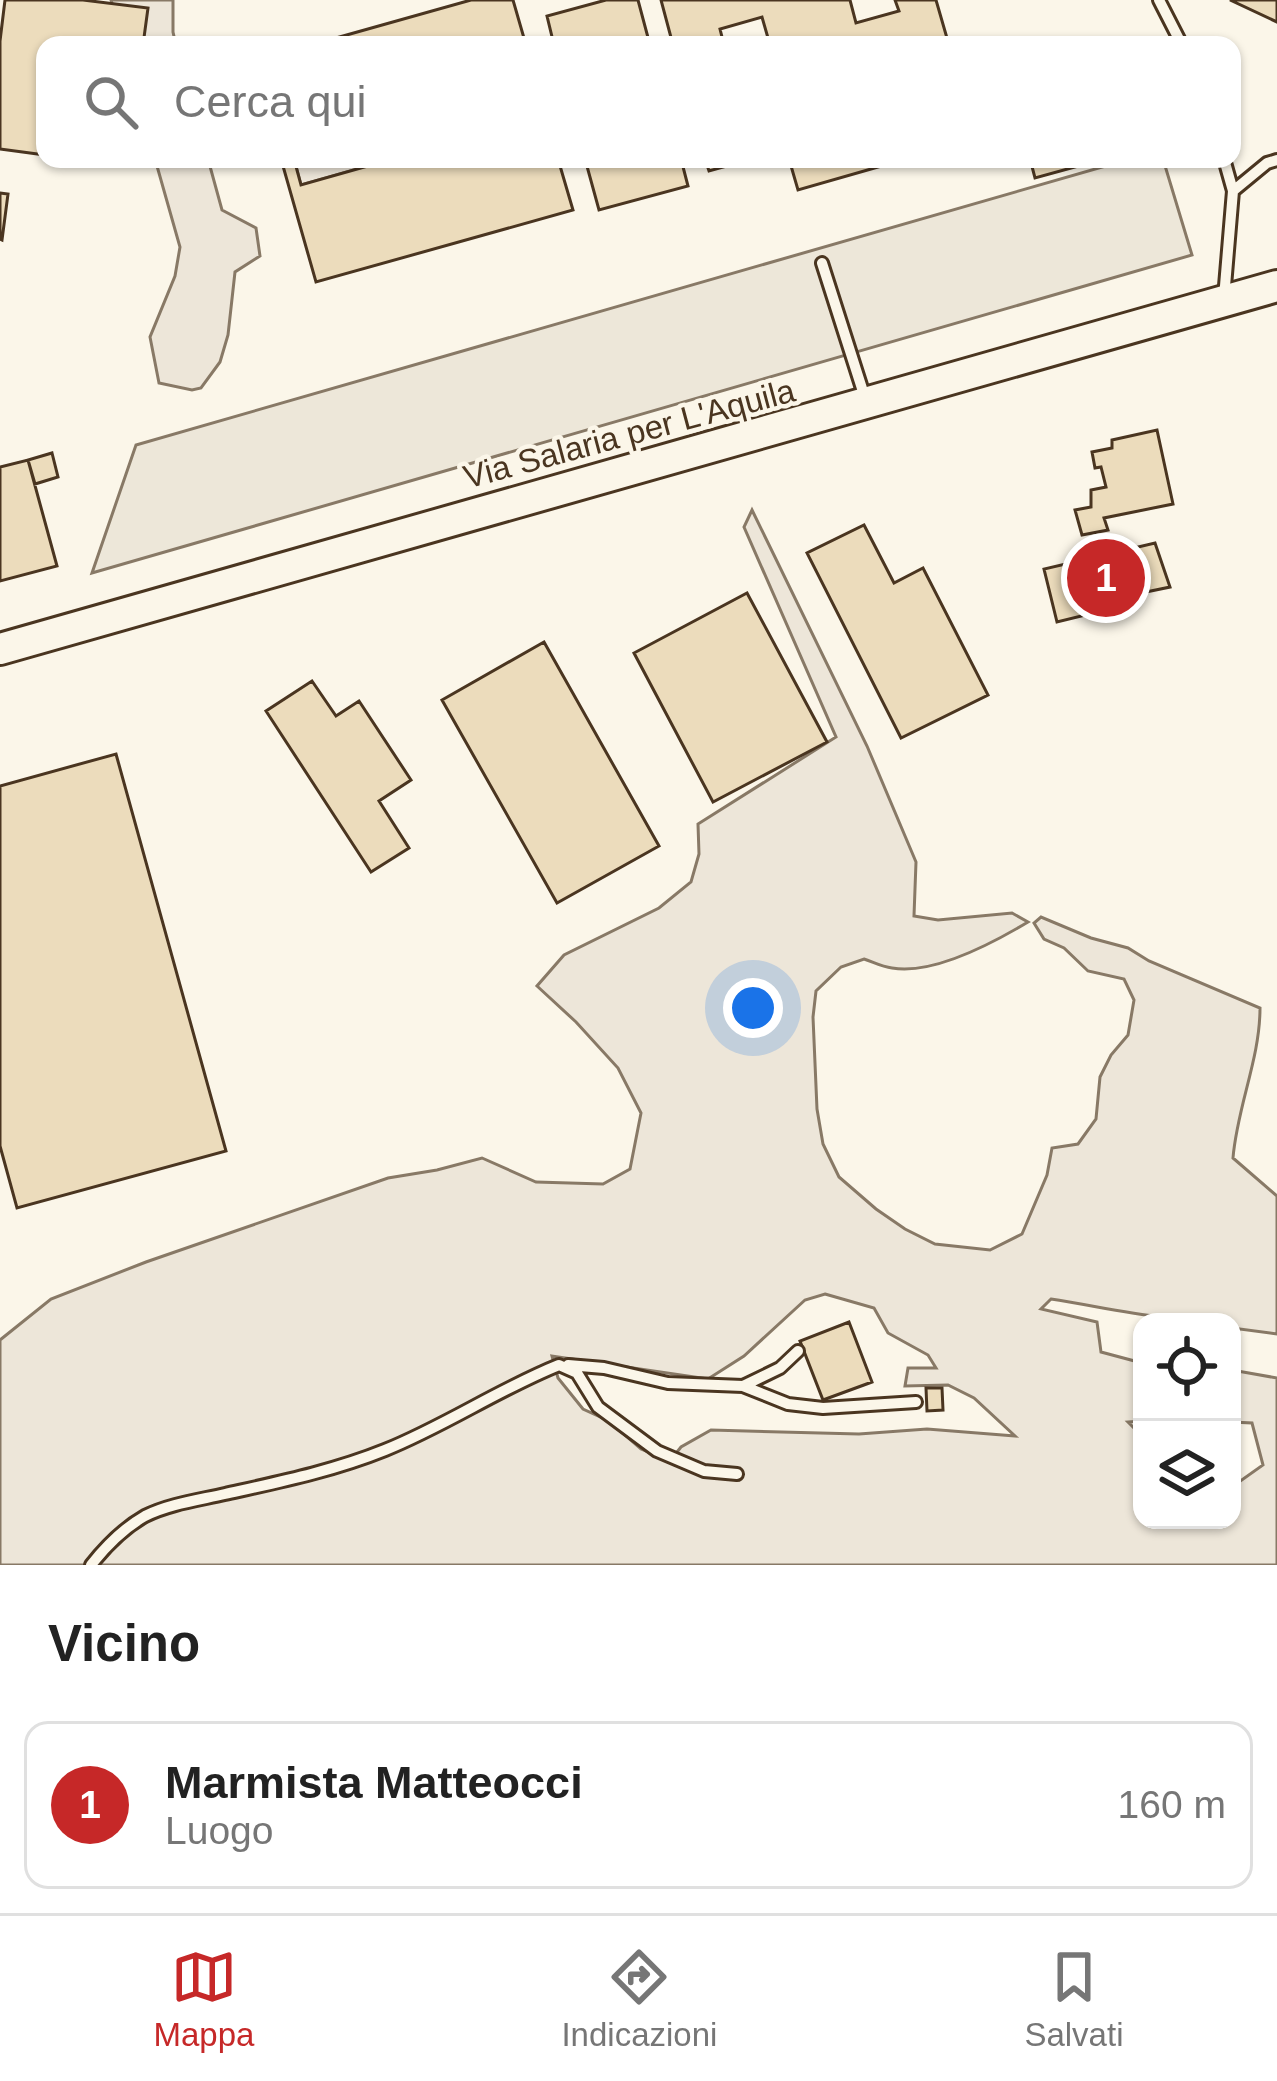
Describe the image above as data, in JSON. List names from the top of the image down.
{
  "streets": {
    "main road": ["Via Salaria per L'Aquila"]
  },
  "page": {
    "search": "Cerca qui",
    "pins": "1",
    "heading": "Vicino",
    "list": [
      {
        "mark": "1",
        "name": "Marmista Matteocci",
        "note": "Luogo",
        "value": "160 m"
      }
    ],
    "nav": ["Mappa", "Indicazioni", "Salvati"]
  }
}
